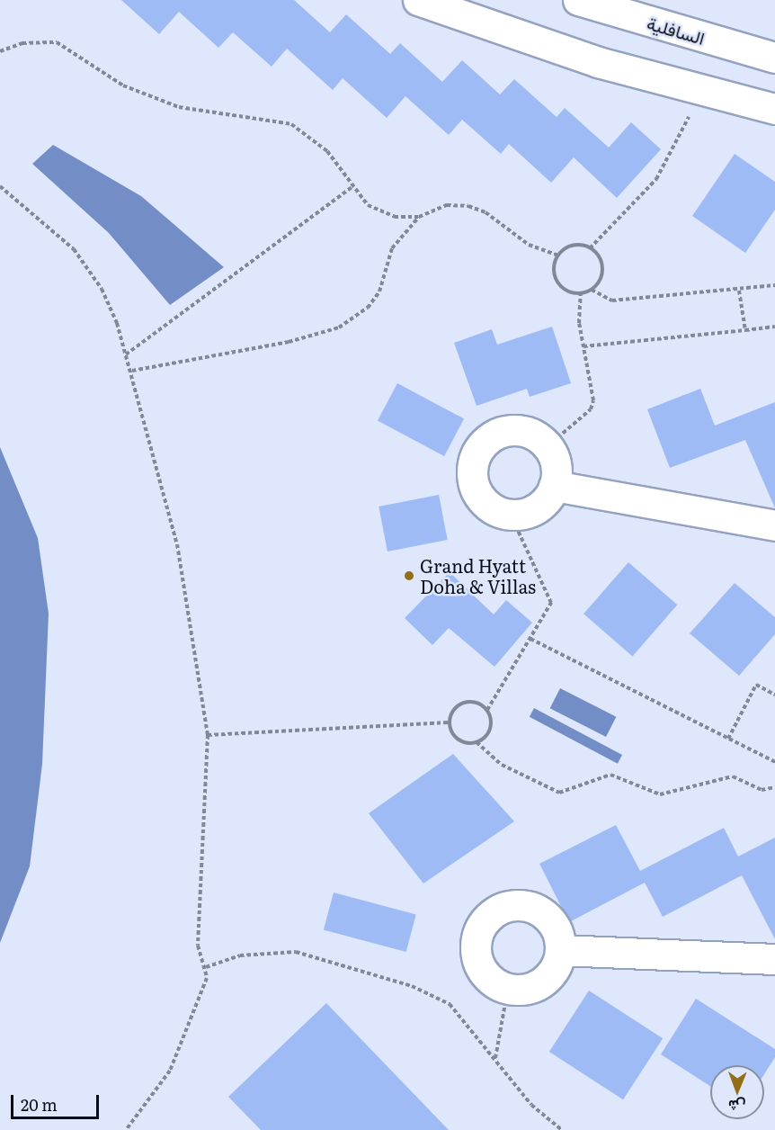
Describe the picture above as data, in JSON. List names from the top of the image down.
{
  "streets": {
    "street": ["السافلية"]
  },
  "places": ["Grand Hyatt Doha & Villas"],
  "scale_bar": "20 m",
  "north": "bottom"
}
